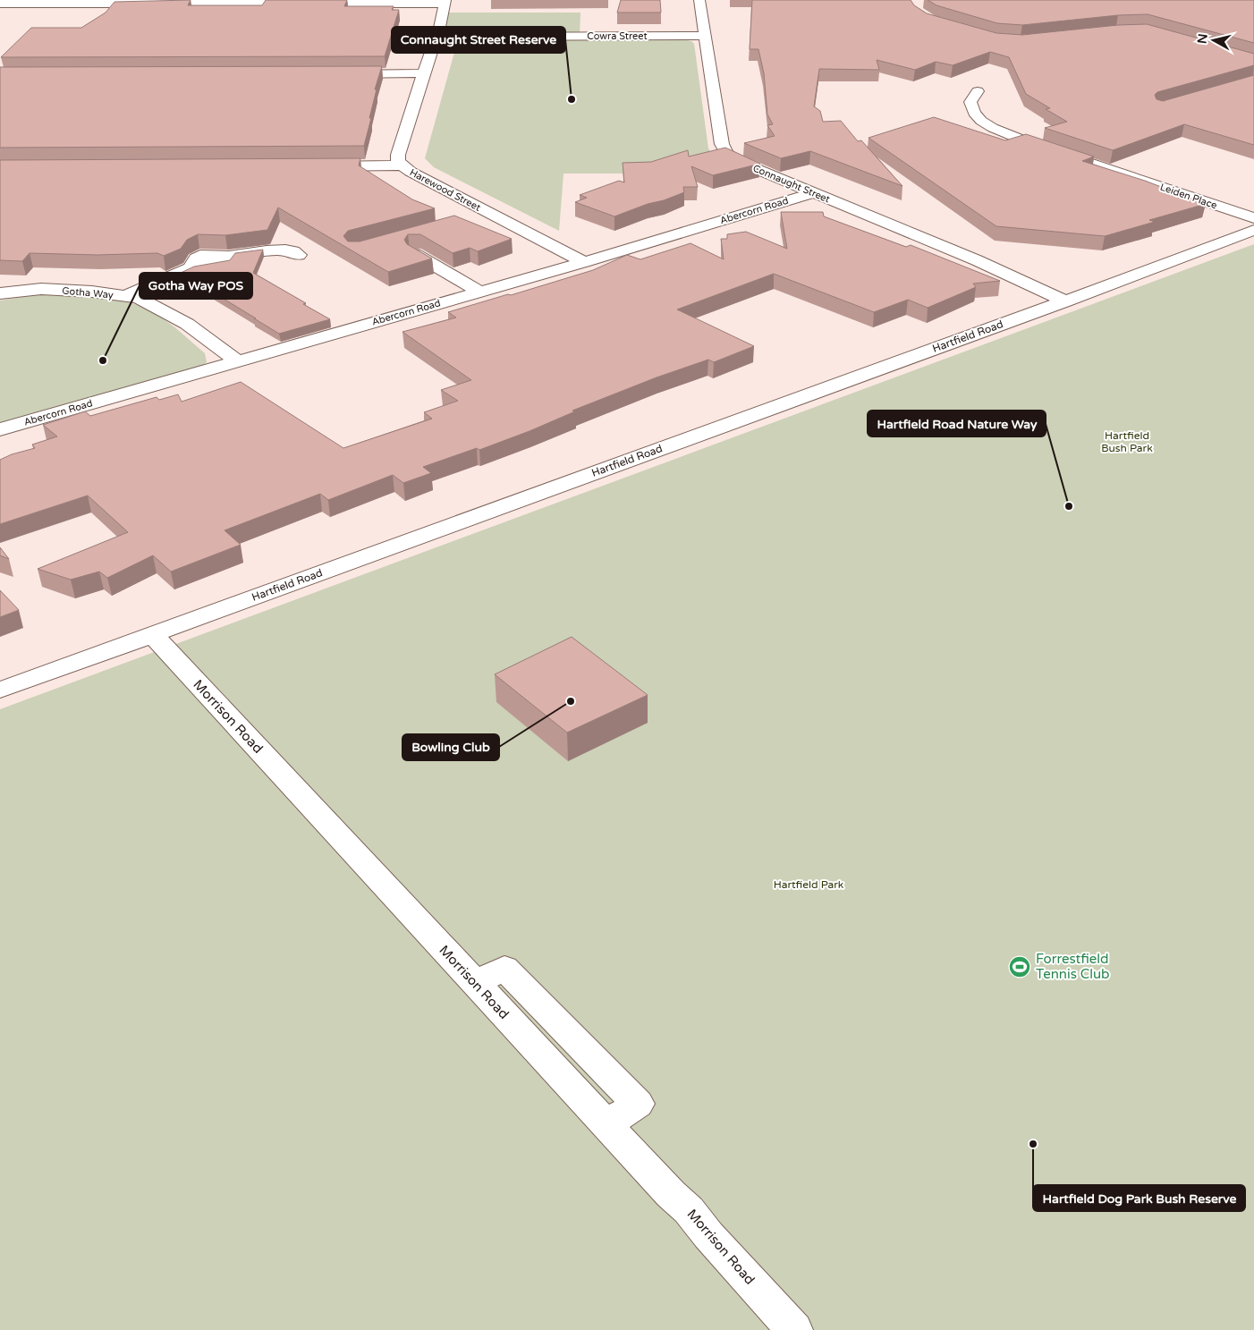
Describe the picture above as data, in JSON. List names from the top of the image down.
{
  "streets": {
    "street": [
      "Cowra Street",
      "Connaught Street",
      "Harewood Street",
      "Leiden Place",
      "Abercorn Road",
      "Gotha Way",
      "Hartfield Road",
      "Morrison Road"
    ]
  },
  "crossings": [
    ["Cowra Street", "Connaught Street"],
    ["Cowra Street", "Harewood Street"],
    ["Connaught Street", "Abercorn Road"],
    ["Connaught Street", "Hartfield Road"],
    ["Harewood Street", "Abercorn Road"],
    ["Abercorn Road", "Gotha Way"],
    ["Hartfield Road", "Morrison Road"]
  ],
  "parks": ["Hartfield Bush Park", "Hartfield Park"],
  "places": {
    "other": [
      "Connaught Street Reserve",
      "Gotha Way POS",
      "Hartfield Road Nature Way",
      "Bowling Club",
      "Hartfield Dog Park Bush Reserve"
    ],
    "sports": ["Forrestfield Tennis Club"]
  },
  "north": "left"
}
